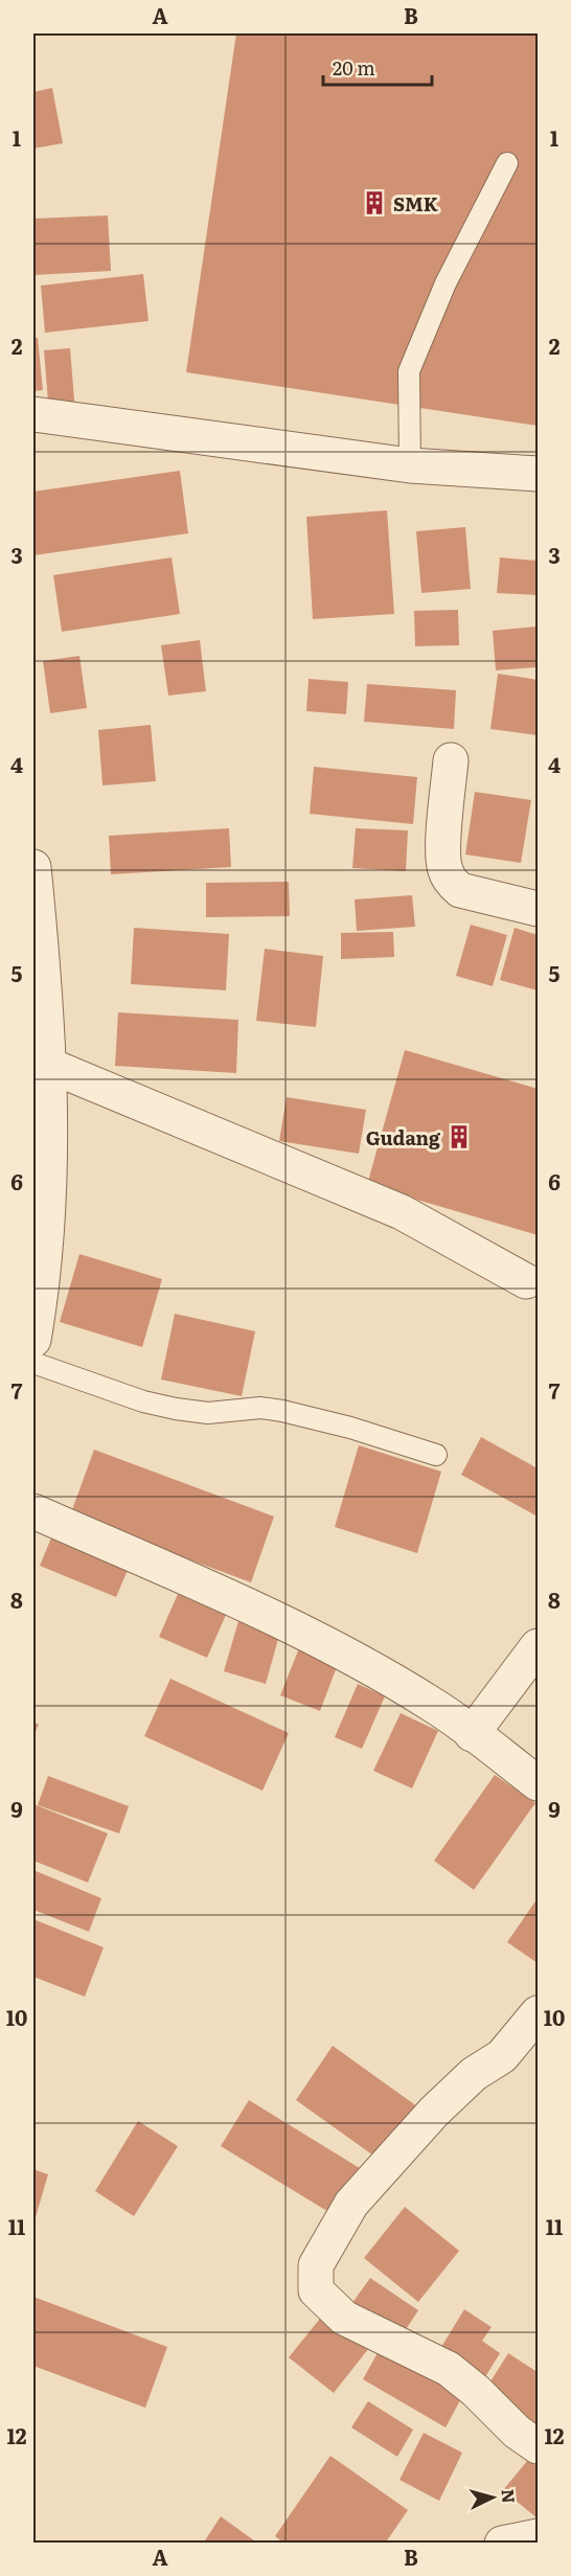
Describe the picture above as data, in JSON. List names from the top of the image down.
{
  "places": {
    "building": ["SMK", "Gudang"]
  },
  "scale_bar": "20 m",
  "north": "right",
  "grid": {
    "columns": ["A", "B"],
    "rows": [
      "1",
      "2",
      "3",
      "4",
      "5",
      "6",
      "7",
      "8",
      "9",
      "10",
      "11",
      "12"
    ]
  }
}
